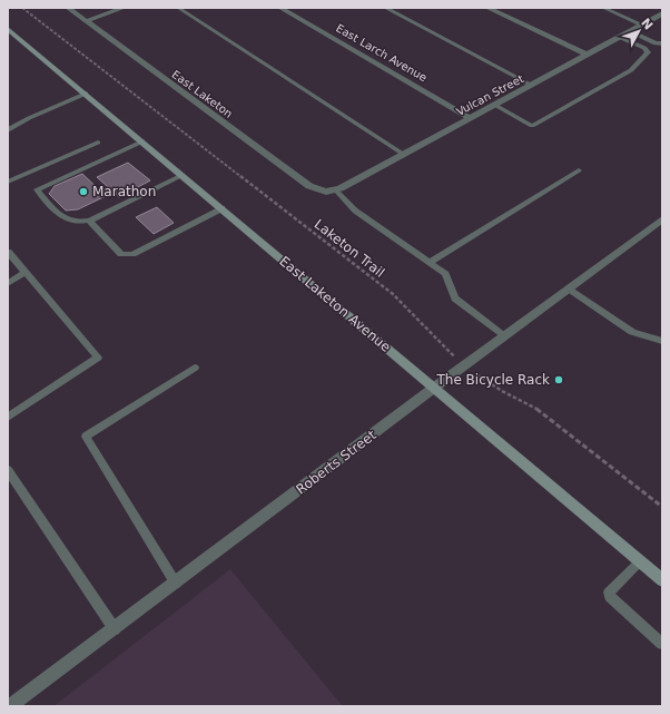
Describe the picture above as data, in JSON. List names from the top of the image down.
{
  "streets": {
    "main road": ["East Laketon Avenue"],
    "street": [
      "East Larch Avenue",
      "East Laketon",
      "Vulcan Street",
      "Roberts Street"
    ],
    "path": ["Laketon Trail"]
  },
  "crossings": [
    ["East Larch Avenue", "Vulcan Street"],
    ["East Laketon", "Vulcan Street"],
    ["Laketon Trail", "Roberts Street"],
    ["East Laketon Avenue", "Roberts Street"]
  ],
  "places": ["Marathon", "The Bicycle Rack"],
  "north": "top right"
}
